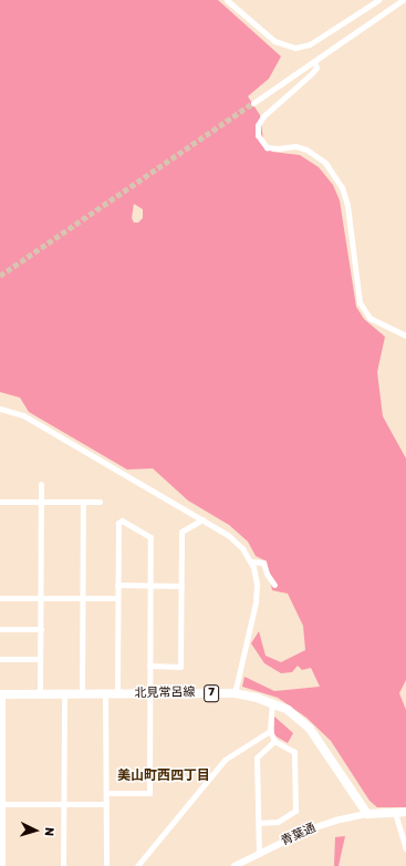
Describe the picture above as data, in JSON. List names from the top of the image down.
{
  "streets": {
    "main road": ["北見常呂線", "7"],
    "street": ["青葉通"]
  },
  "crossings": [
    ["北見常呂線", "青葉通"]
  ],
  "districts": ["美山町西四丁目"],
  "north": "right"
}
